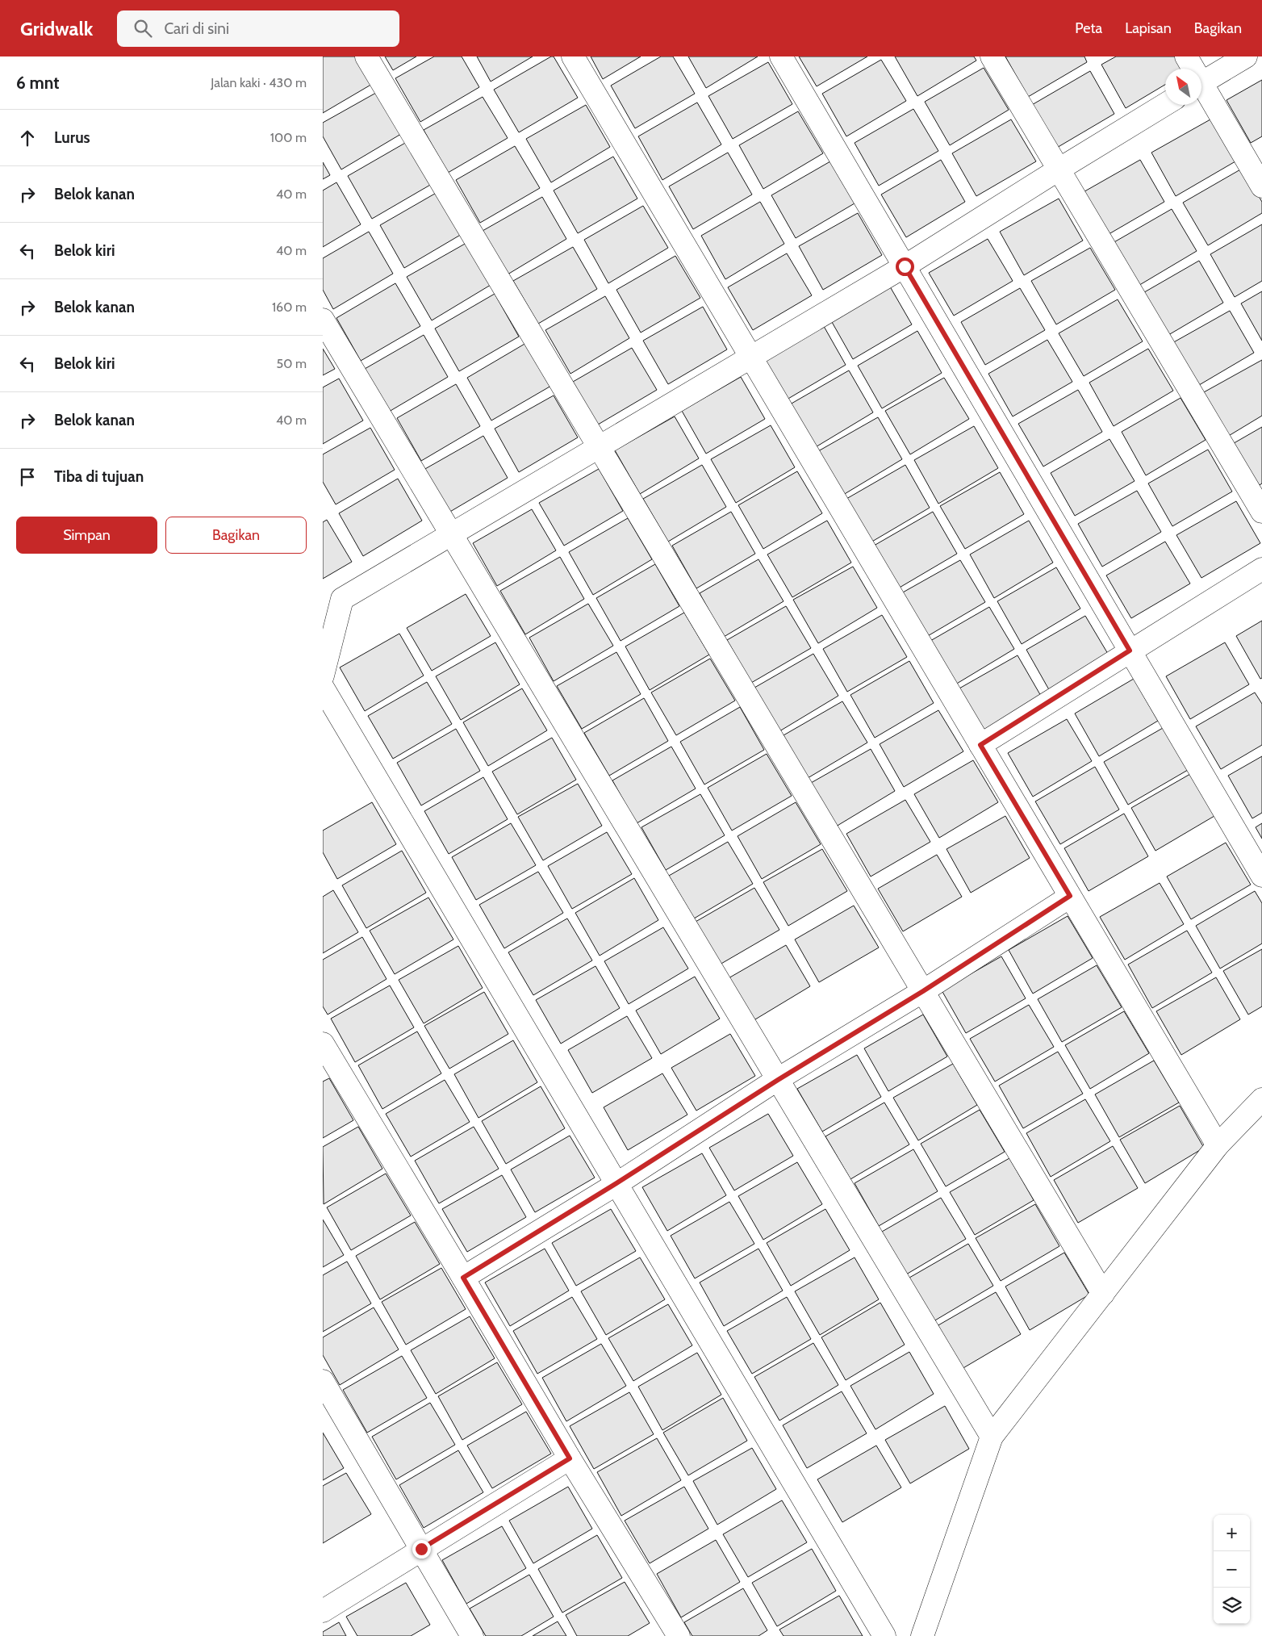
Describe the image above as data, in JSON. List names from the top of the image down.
{
  "north": "top left",
  "page": {
    "header": "Gridwalk",
    "search": "Cari di sini",
    "nav": ["Peta", "Lapisan", "Bagikan"],
    "heading": ["6 mnt", "Jalan kaki · 430 m"],
    "list": [
      ["Lurus", "100 m"],
      ["Belok kanan", "40 m"],
      ["Belok kiri", "40 m"],
      ["Belok kanan", "160 m"],
      ["Belok kiri", "50 m"],
      ["Belok kanan", "40 m"],
      "Tiba di tujuan"
    ],
    "buttons": ["Simpan", "Bagikan"],
    "map_buttons": ["+", "−"]
  }
}
